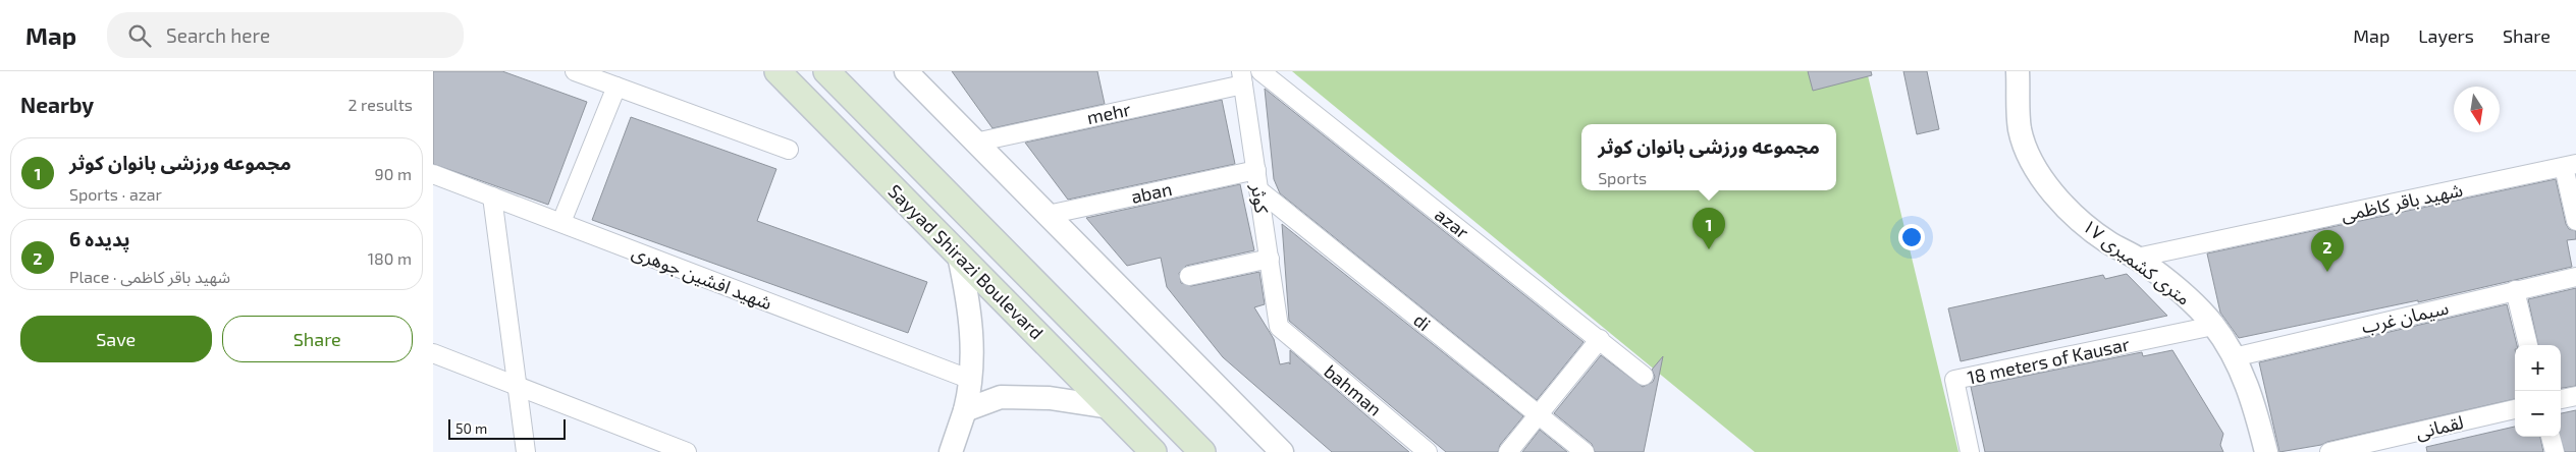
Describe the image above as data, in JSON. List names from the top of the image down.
{
  "streets": {
    "main road": ["Sayyad Shirazi Boulevard"],
    "street": [
      "mehr",
      "aban",
      "کوثر",
      "شهید باقر کاظمی",
      "azar",
      "۱۷ متری کشمیری",
      "شهید افشین جوهری",
      "سیمان غرب",
      "di",
      "18 meters of Kausar",
      "bahman",
      "لقمانی"
    ]
  },
  "crossings": [
    ["mehr", "کوثر"],
    ["aban", "کوثر"],
    ["کوثر", "di"],
    ["کوثر", "bahman"],
    ["شهید باقر کاظمی", "۱۷ متری کشمیری"],
    ["۱۷ متری کشمیری", "سیمان غرب"],
    ["۱۷ متری کشمیری", "18 meters of Kausar"]
  ],
  "scale_bar": "50 m",
  "north": "bottom",
  "page": {
    "header": "Map",
    "search": "Search here",
    "nav": ["Map", "Layers", "Share"],
    "heading": ["Nearby", "2 results"],
    "popup": ["مجموعه ورزشی بانوان کوثر", "Sports"],
    "list": [
      {
        "mark": "1",
        "name": "مجموعه ورزشی بانوان کوثر",
        "note": "Sports · azar",
        "value": "90 m"
      },
      {
        "mark": "2",
        "name": "پدیده 6",
        "note": "Place · شهید باقر کاظمی",
        "value": "180 m"
      }
    ],
    "pins": ["1", "2"],
    "buttons": ["Save", "Share"],
    "map_buttons": ["+", "−"],
    "scale": "50 m"
  }
}
